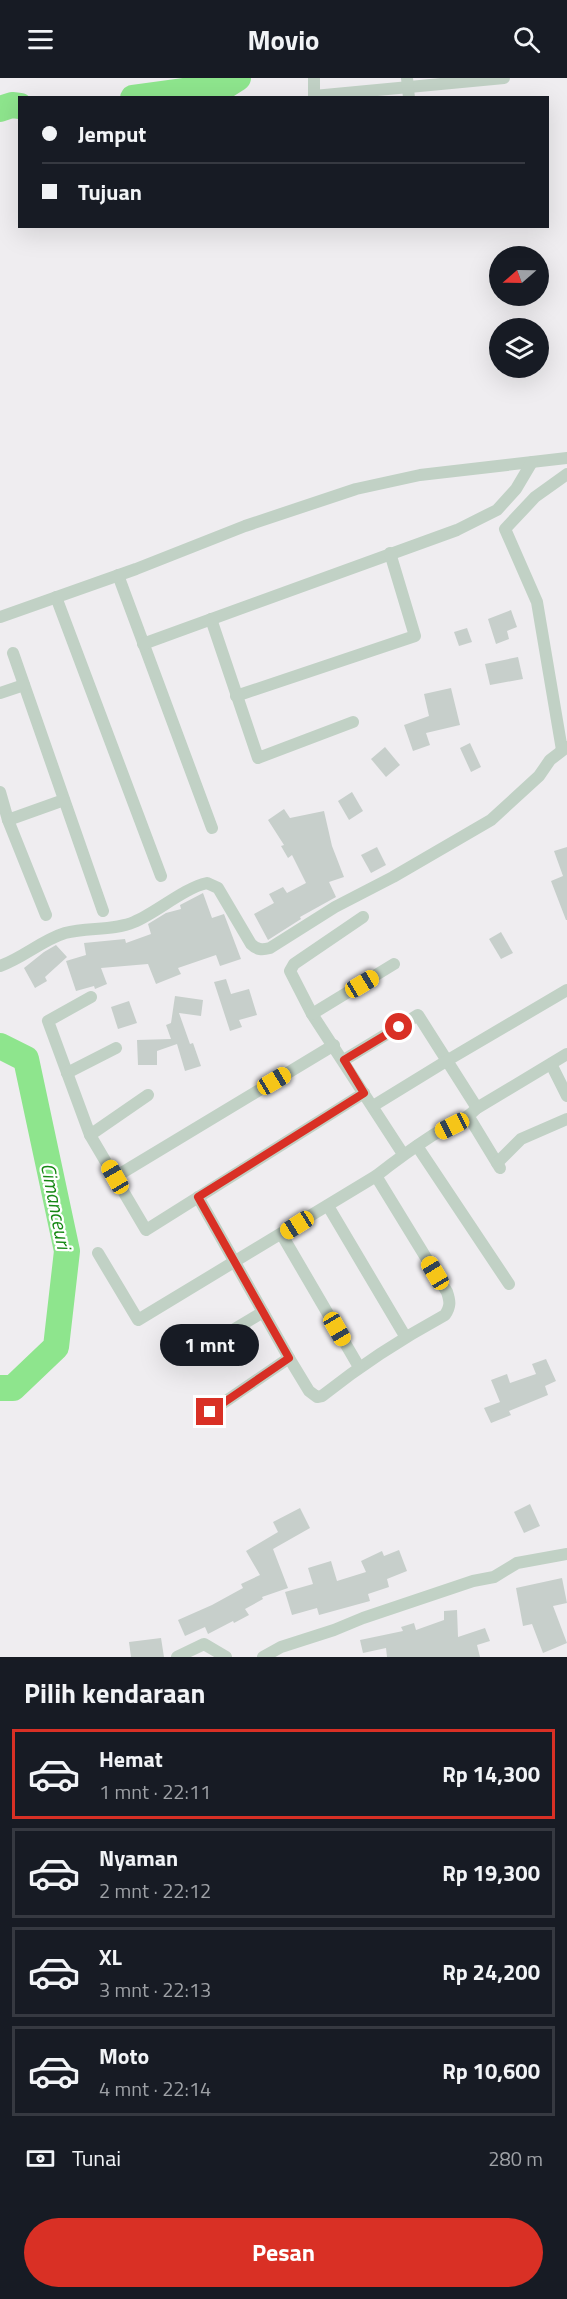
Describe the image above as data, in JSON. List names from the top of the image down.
{
  "water": ["Cimanceuri"],
  "north": "left",
  "page": {
    "header": "Movio",
    "banner": ["Jemput", "Tujuan"],
    "bubble": "1 mnt",
    "heading": "Pilih kendaraan",
    "list": [
      {
        "name": "Hemat",
        "note": "1 mnt · 22:11",
        "value": "Rp 14,300"
      },
      {
        "name": "Nyaman",
        "note": "2 mnt · 22:12",
        "value": "Rp 19,300"
      },
      {
        "name": "XL",
        "note": "3 mnt · 22:13",
        "value": "Rp 24,200"
      },
      {
        "name": "Moto",
        "note": "4 mnt · 22:14",
        "value": "Rp 10,600"
      }
    ],
    "pay": ["Tunai", "280 m"],
    "buttons": "Pesan"
  }
}
